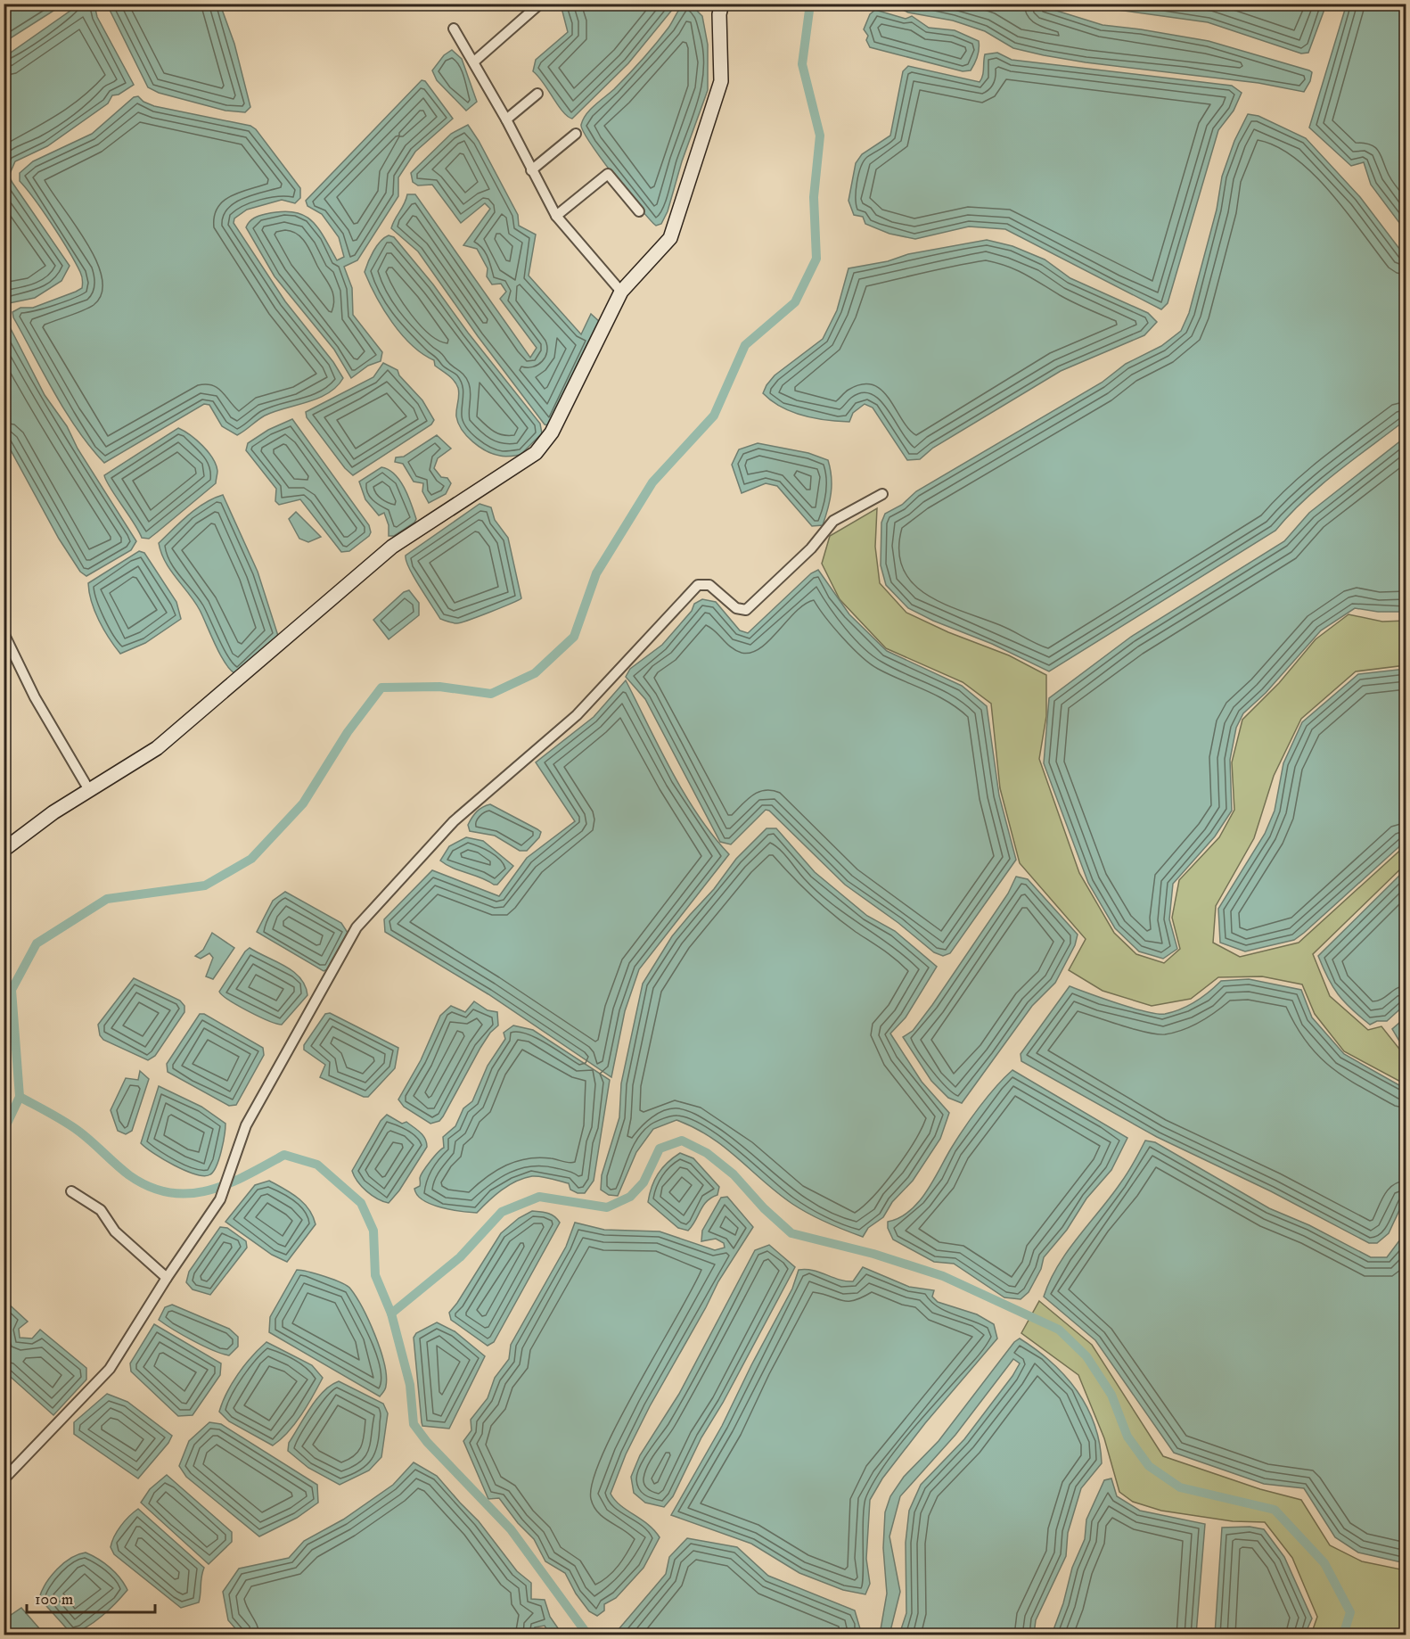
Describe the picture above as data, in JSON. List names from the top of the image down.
{
  "scale_bar": "100 m"
}
